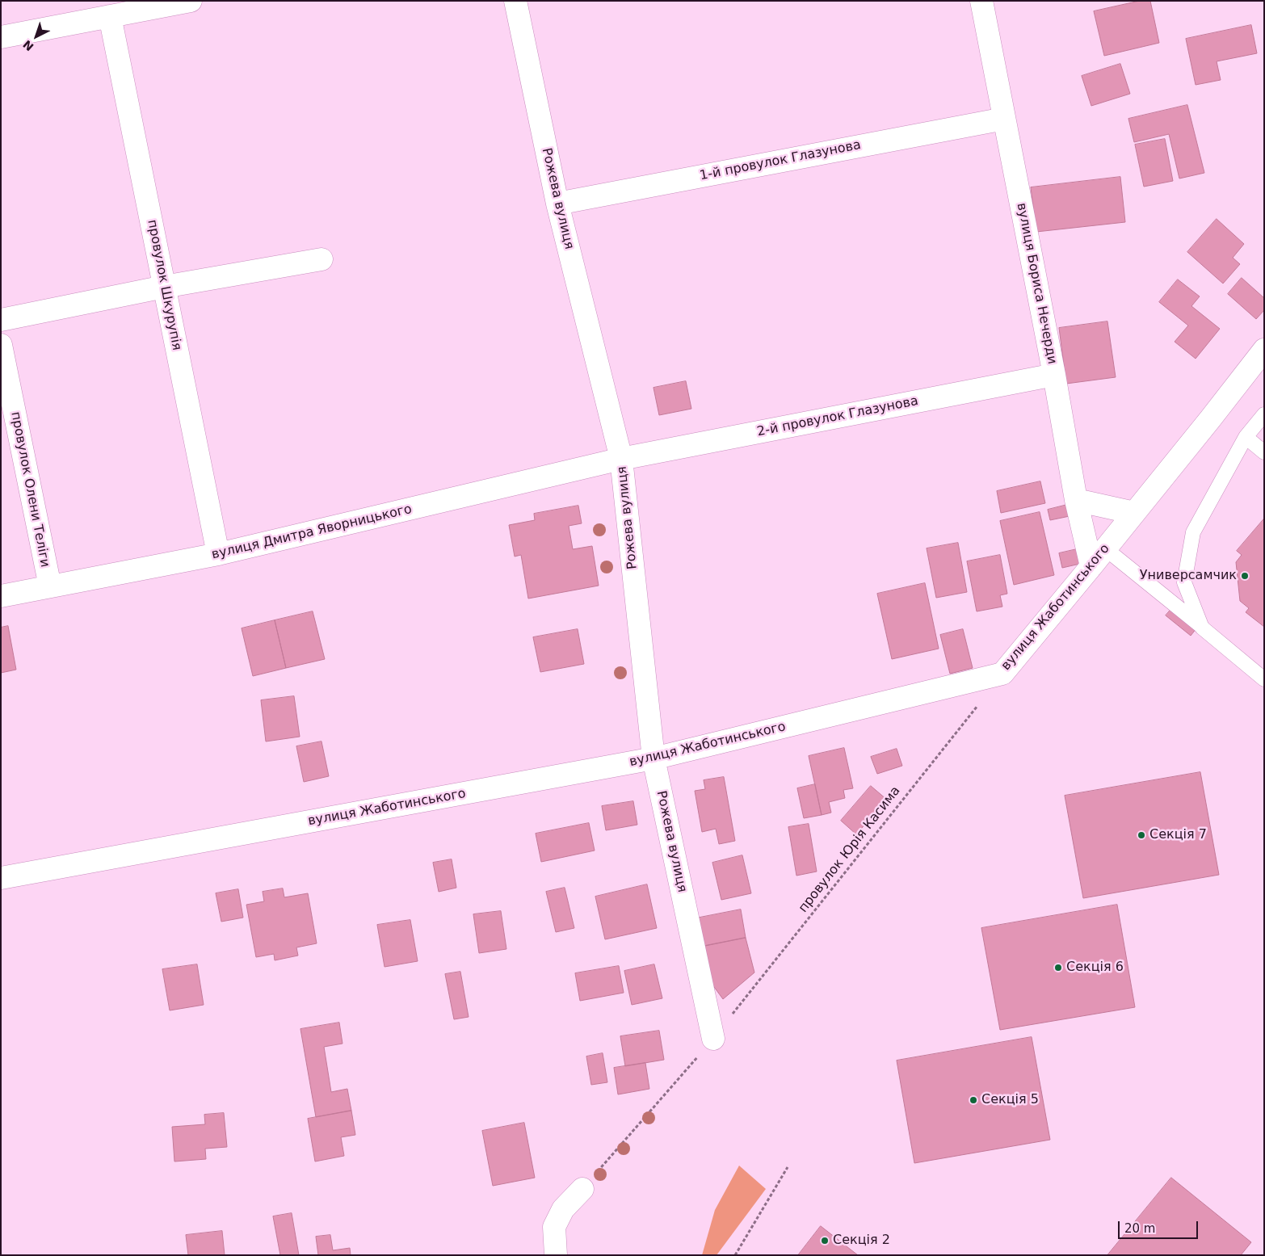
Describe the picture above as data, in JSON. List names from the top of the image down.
{
  "streets": {
    "street": [
      "1-й провулок Глазунова",
      "Рожева вулиця",
      "вулиця Бориса Нечерди",
      "провулок Шкурупія",
      "2-й провулок Глазунова",
      "провулок Олени Теліги",
      "вулиця Дмитра Яворницького",
      "вулиця Жаботинського"
    ],
    "path": ["провулок Юрія Касима"]
  },
  "crossings": [
    ["1-й провулок Глазунова", "Рожева вулиця"],
    ["1-й провулок Глазунова", "вулиця Бориса Нечерди"],
    ["Рожева вулиця", "2-й провулок Глазунова"],
    ["Рожева вулиця", "вулиця Дмитра Яворницького"],
    ["Рожева вулиця", "вулиця Жаботинського"],
    ["Рожева вулиця", "провулок Юрія Касима"],
    ["вулиця Бориса Нечерди", "2-й провулок Глазунова"],
    ["вулиця Бориса Нечерди", "вулиця Жаботинського"],
    ["провулок Шкурупія", "вулиця Дмитра Яворницького"],
    ["2-й провулок Глазунова", "вулиця Дмитра Яворницького"],
    ["провулок Олени Теліги", "вулиця Дмитра Яворницького"]
  ],
  "places": [
    "Универсамчик",
    "Секція 7",
    "Секція 6",
    "Секція 5",
    "Секція 2"
  ],
  "scale_bar": "20 m",
  "north": "bottom left"
}
